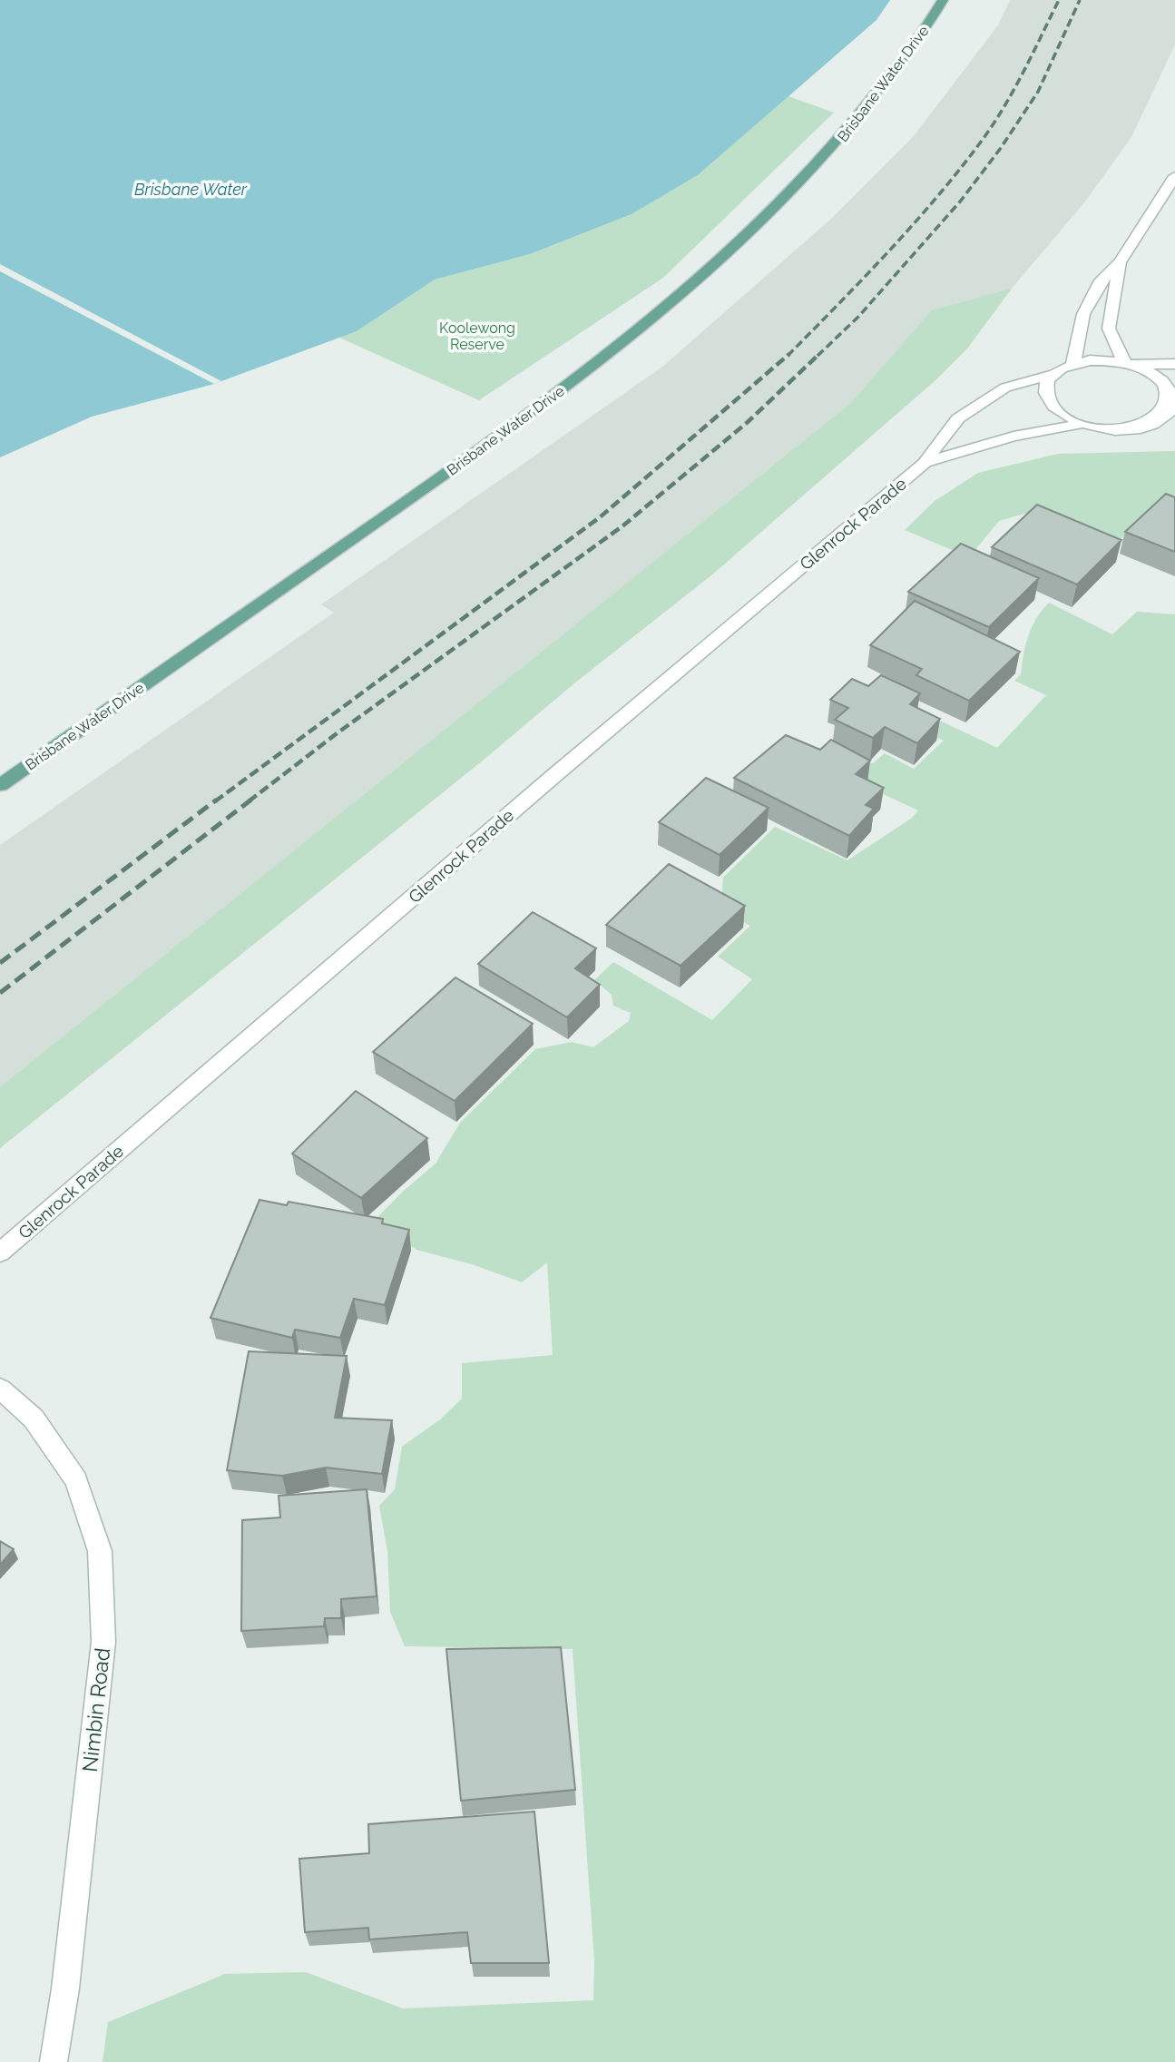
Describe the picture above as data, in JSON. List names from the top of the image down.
{
  "streets": {
    "main road": ["Brisbane Water Drive"],
    "street": ["Glenrock Parade", "Nimbin Road"]
  },
  "water": ["Brisbane Water"],
  "parks": ["Koolewong Reserve"]
}
